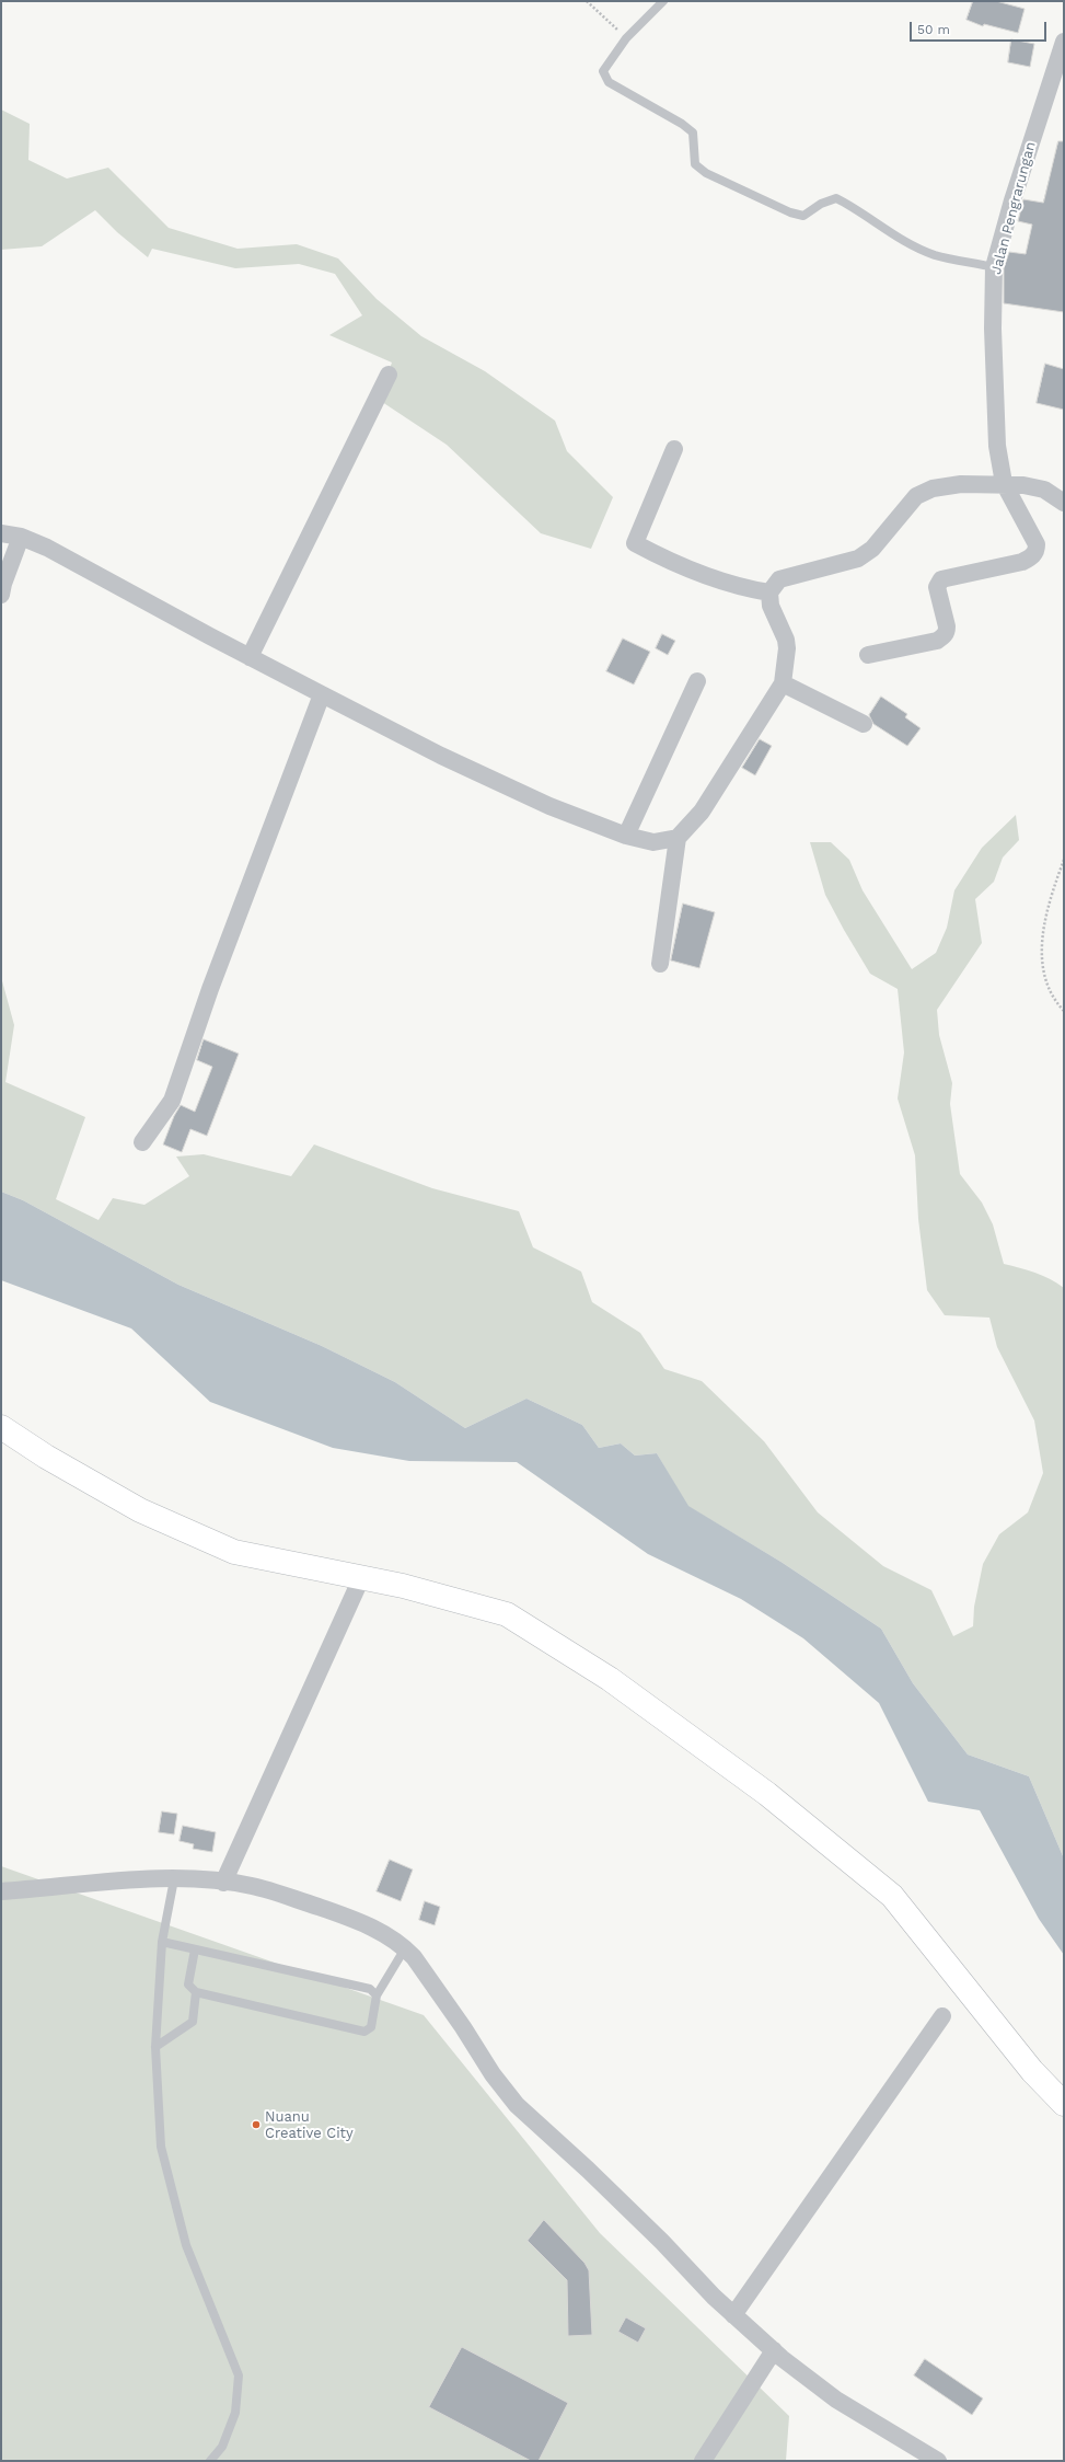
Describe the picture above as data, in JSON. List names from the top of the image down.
{
  "streets": {
    "street": ["Jalan Pengrarungan"]
  },
  "places": ["Nuanu Creative City"],
  "scale_bar": "50 m"
}
